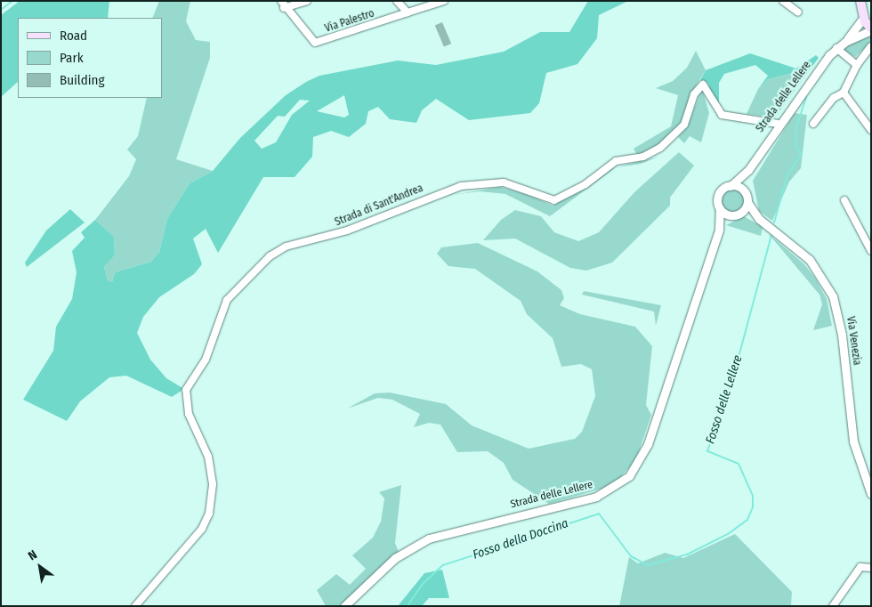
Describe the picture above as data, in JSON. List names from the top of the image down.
{
  "streets": {
    "street": [
      "Via Palestro",
      "Strada delle Lellere",
      "Strada di Sant'Andrea",
      "Via Venezia"
    ]
  },
  "crossings": [
    ["Strada delle Lellere", "Strada di Sant'Andrea"],
    ["Strada delle Lellere", "Via Venezia"]
  ],
  "water": ["Fosso delle Lellere", "Fosso della Doccina"],
  "legend": ["Road", "Park", "Building"],
  "north": "top left"
}
